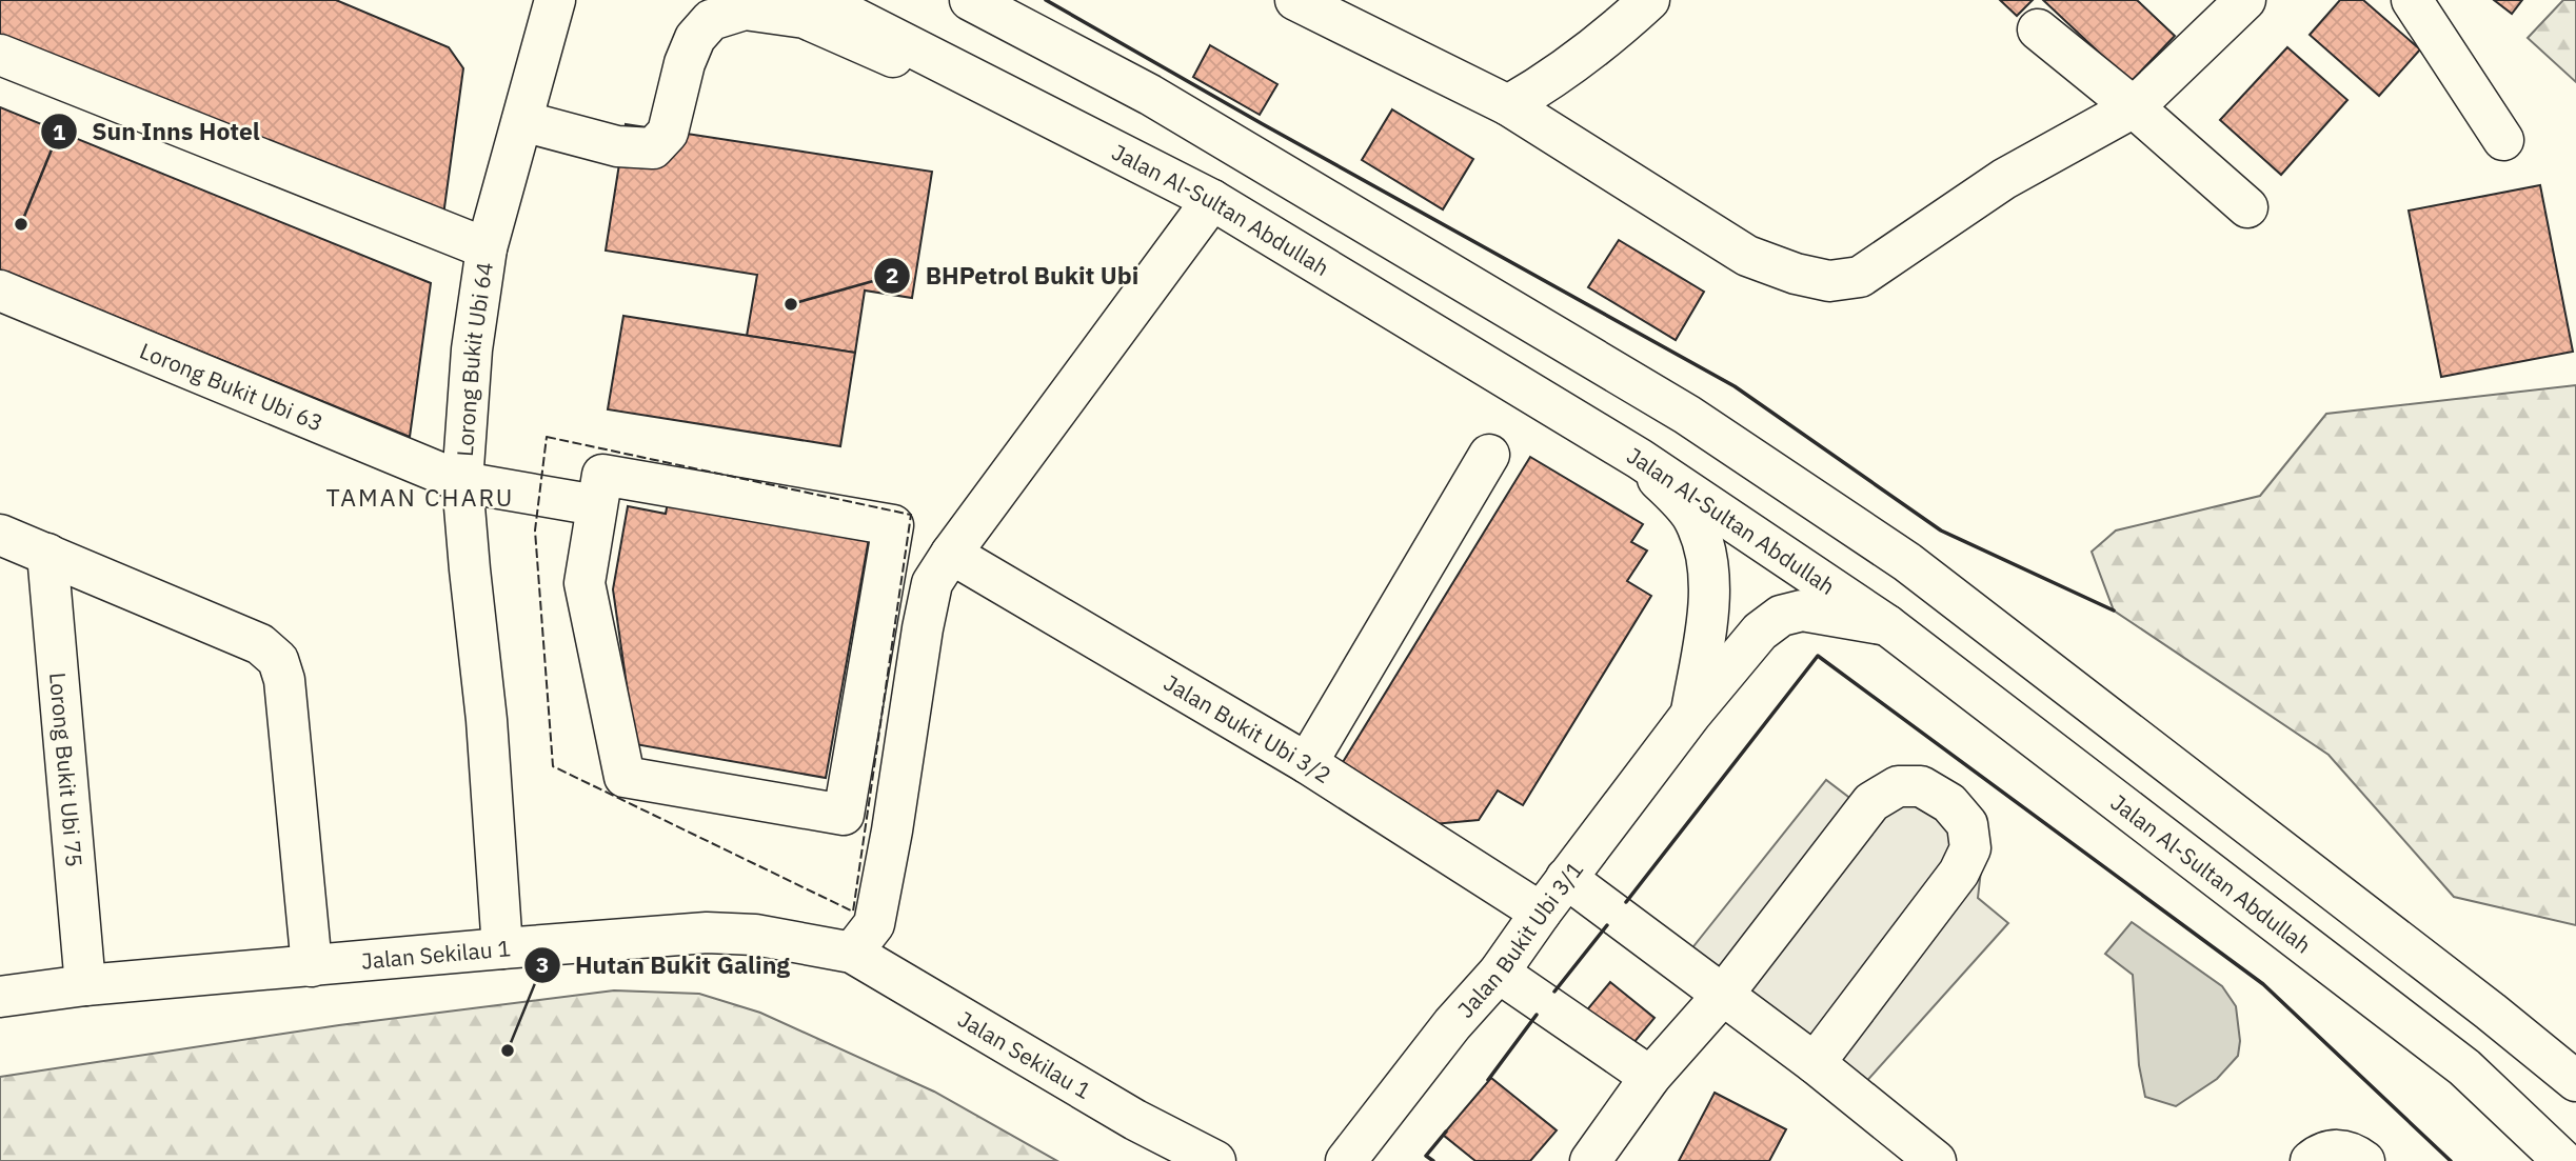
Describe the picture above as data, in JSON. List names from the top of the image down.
{
  "streets": {
    "street": [
      "Jalan Al-Sultan Abdullah",
      "Lorong Bukit Ubi 64",
      "Lorong Bukit Ubi 63",
      "Jalan Bukit Ubi 3/2",
      "Lorong Bukit Ubi 75",
      "Jalan Bukit Ubi 3/1",
      "Jalan Sekilau 1"
    ]
  },
  "crossings": [
    ["Jalan Al-Sultan Abdullah", "Jalan Bukit Ubi 3/1"],
    ["Lorong Bukit Ubi 64", "Lorong Bukit Ubi 63"],
    ["Lorong Bukit Ubi 64", "Jalan Sekilau 1"],
    ["Jalan Bukit Ubi 3/2", "Jalan Bukit Ubi 3/1"],
    ["Lorong Bukit Ubi 75", "Jalan Sekilau 1"]
  ],
  "districts": ["TAMAN CHARU"],
  "places": ["Sun Inns Hotel", "BHPetrol Bukit Ubi", "Hutan Bukit Galing"]
}
